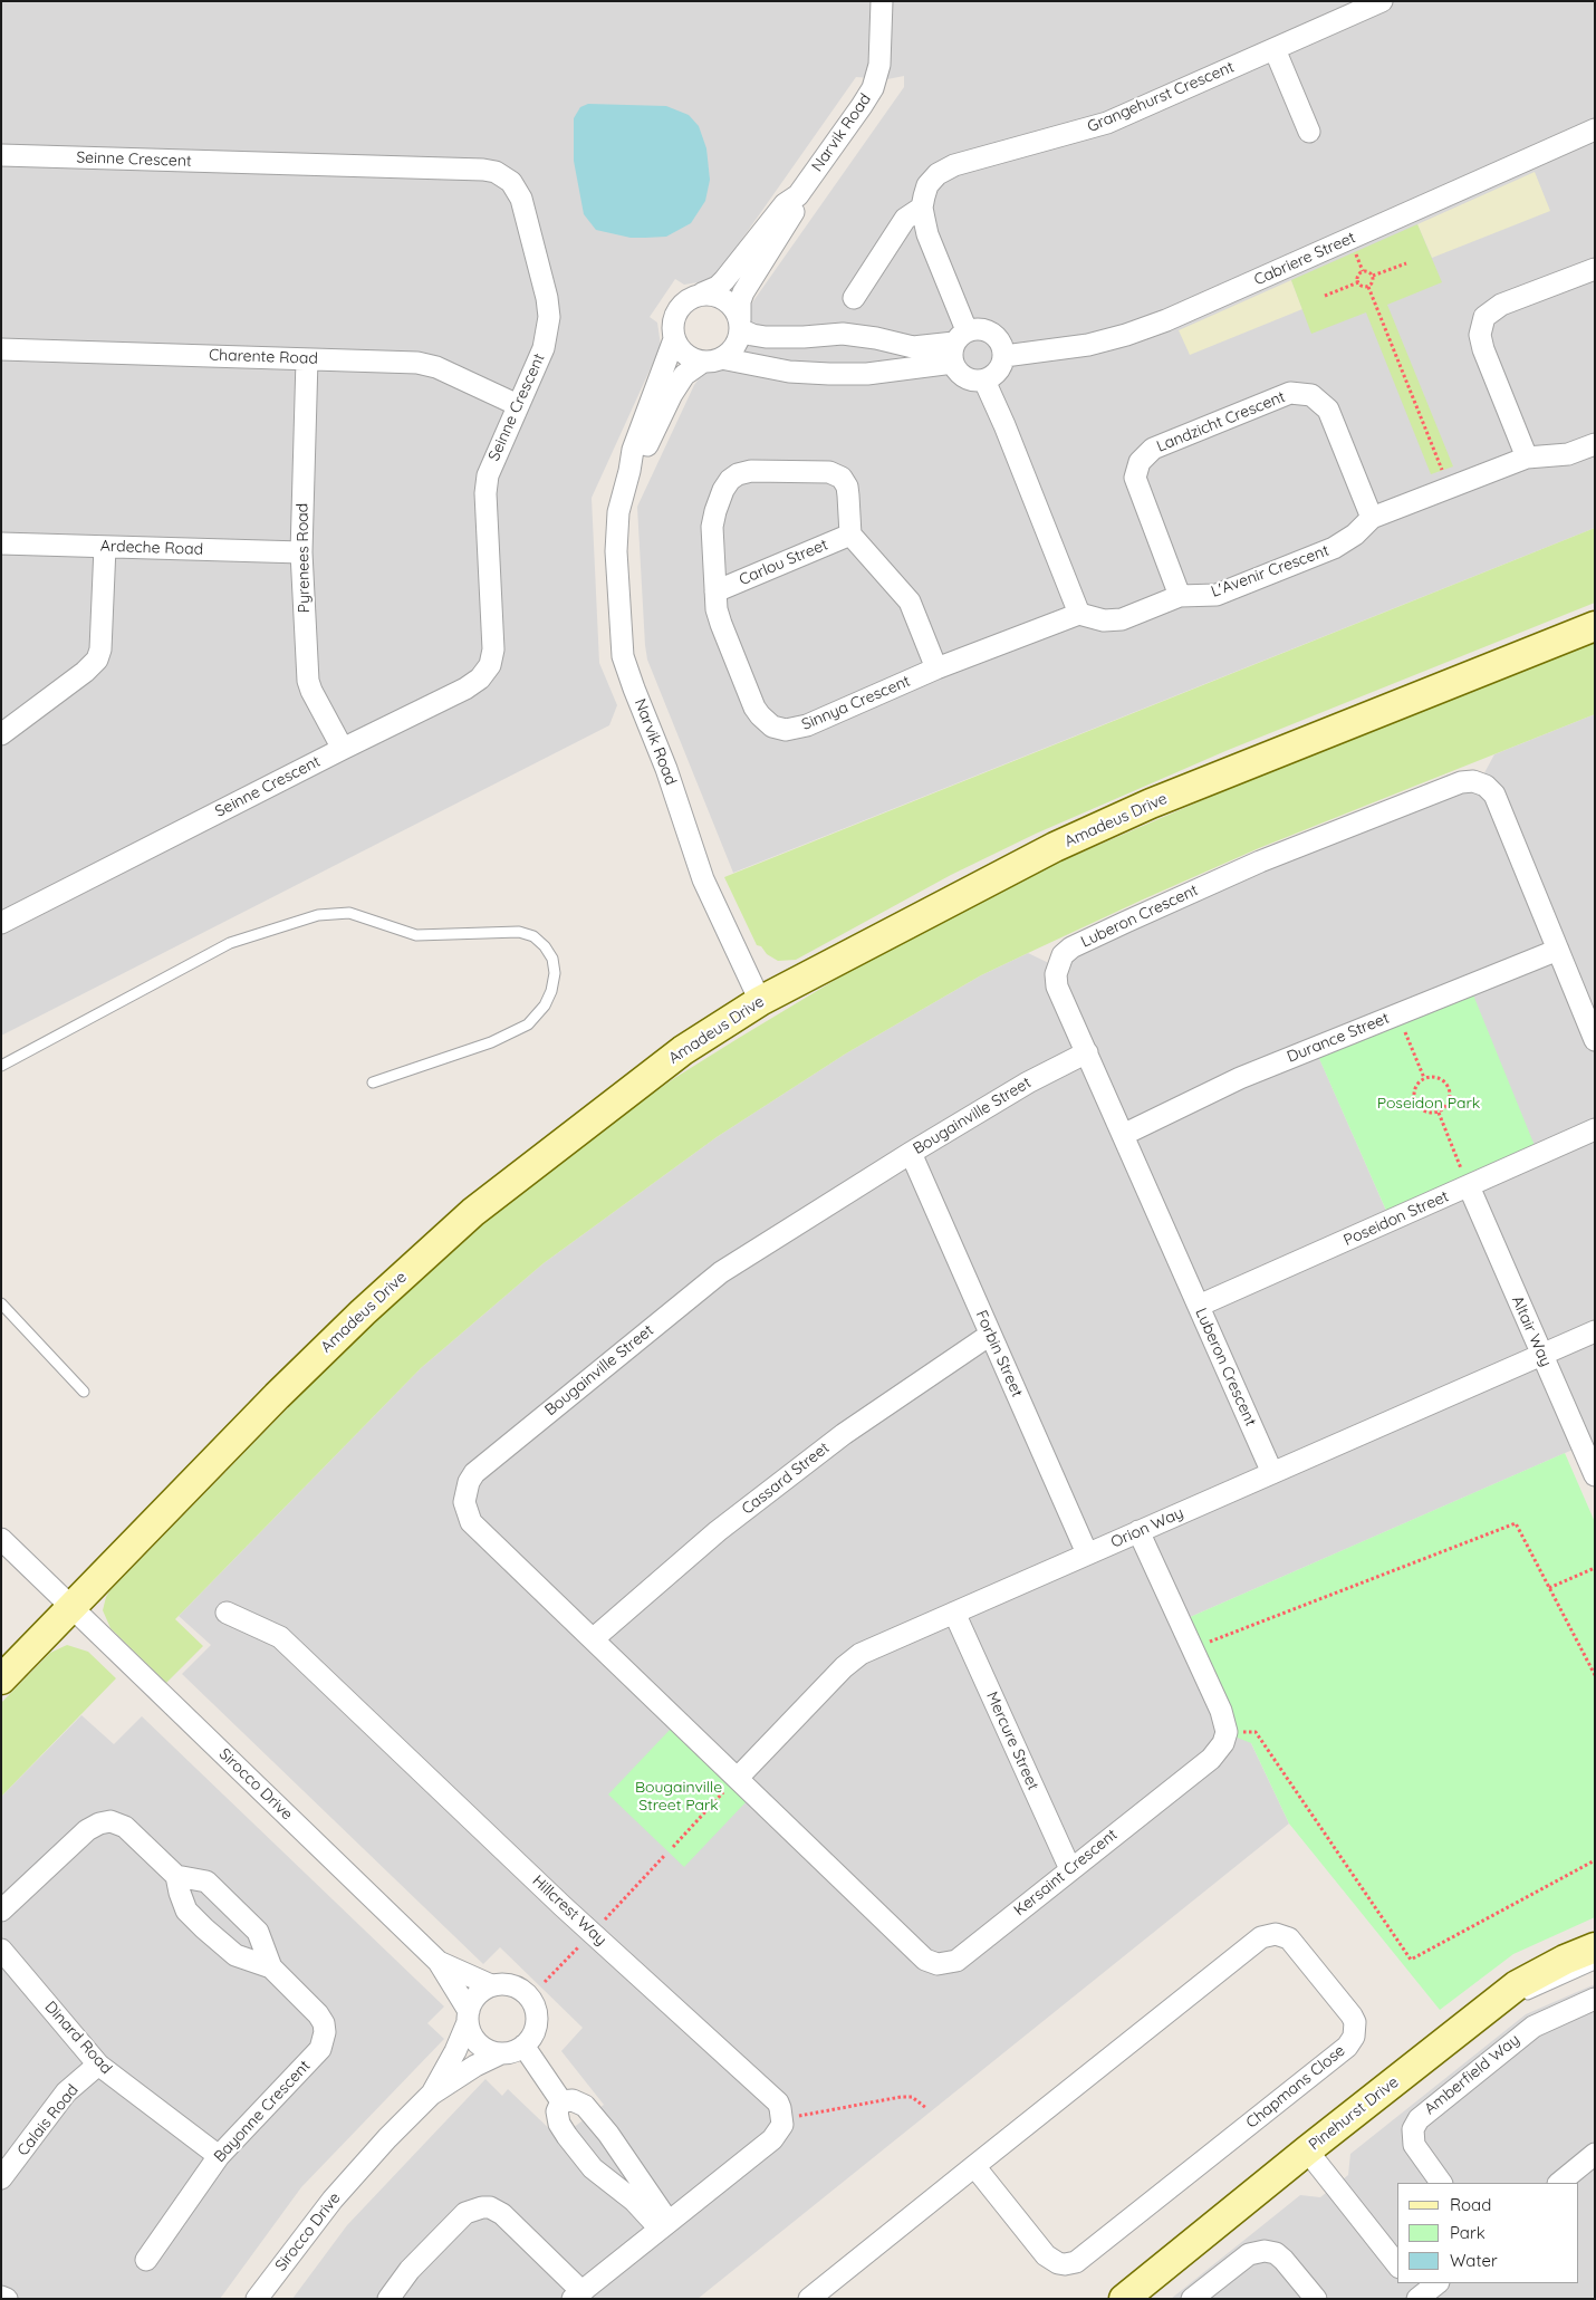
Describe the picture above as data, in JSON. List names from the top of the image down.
{
  "streets": {
    "street": [
      "Grangehurst Crescent",
      "Narvik Road",
      "Seinne Crescent",
      "Cabriere Street",
      "Charente Road",
      "Landzicht Crescent",
      "Ardeche Road",
      "Pyrenees Road",
      "Carlou Street",
      "L'Avenir Crescent",
      "Sinnya Crescent",
      "Amadeus Drive",
      "Luberon Crescent",
      "Durance Street",
      "Bougainville Street",
      "Poseidon Street",
      "Altair Way",
      "Forbin Street",
      "Cassard Street",
      "Orion Way",
      "Mercure Street",
      "Sirocco Drive",
      "Kersaint Crescent",
      "Hillcrest Way",
      "Dinard Road",
      "Amberfield Way",
      "Chapmans Close",
      "Bayonne Crescent",
      "Pinehurst Drive",
      "Calais Road"
    ]
  },
  "crossings": [
    ["Narvik Road", "Amadeus Drive"],
    ["Seinne Crescent", "Charente Road"],
    ["Seinne Crescent", "Pyrenees Road"],
    ["Charente Road", "Pyrenees Road"],
    ["Landzicht Crescent", "L'Avenir Crescent"],
    ["Ardeche Road", "Pyrenees Road"],
    ["Carlou Street", "Sinnya Crescent"],
    ["L'Avenir Crescent", "Sinnya Crescent"],
    ["Amadeus Drive", "Sirocco Drive"],
    ["Luberon Crescent", "Durance Street"],
    ["Luberon Crescent", "Bougainville Street"],
    ["Luberon Crescent", "Poseidon Street"],
    ["Luberon Crescent", "Orion Way"],
    ["Bougainville Street", "Forbin Street"],
    ["Bougainville Street", "Cassard Street"],
    ["Bougainville Street", "Orion Way"],
    ["Bougainville Street", "Kersaint Crescent"],
    ["Poseidon Street", "Altair Way"],
    ["Altair Way", "Orion Way"],
    ["Forbin Street", "Cassard Street"],
    ["Forbin Street", "Orion Way"],
    ["Orion Way", "Mercure Street"],
    ["Orion Way", "Kersaint Crescent"],
    ["Mercure Street", "Kersaint Crescent"],
    ["Dinard Road", "Bayonne Crescent"],
    ["Dinard Road", "Calais Road"]
  ],
  "parks": ["Poseidon Park", "Bougainville Street Park"],
  "legend": ["Road", "Park", "Water"]
}
